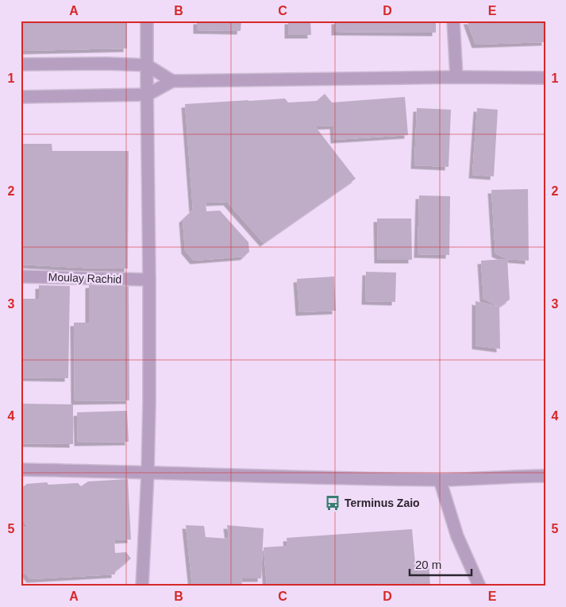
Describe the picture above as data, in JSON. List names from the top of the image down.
{
  "streets": {
    "street": ["Moulay Rachid"]
  },
  "places": {
    "bus stop": ["Terminus Zaio"]
  },
  "scale_bar": "20 m",
  "grid": {
    "columns": [
      "A",
      "B",
      "C",
      "D",
      "E"
    ],
    "rows": [
      "1",
      "2",
      "3",
      "4",
      "5"
    ]
  }
}
